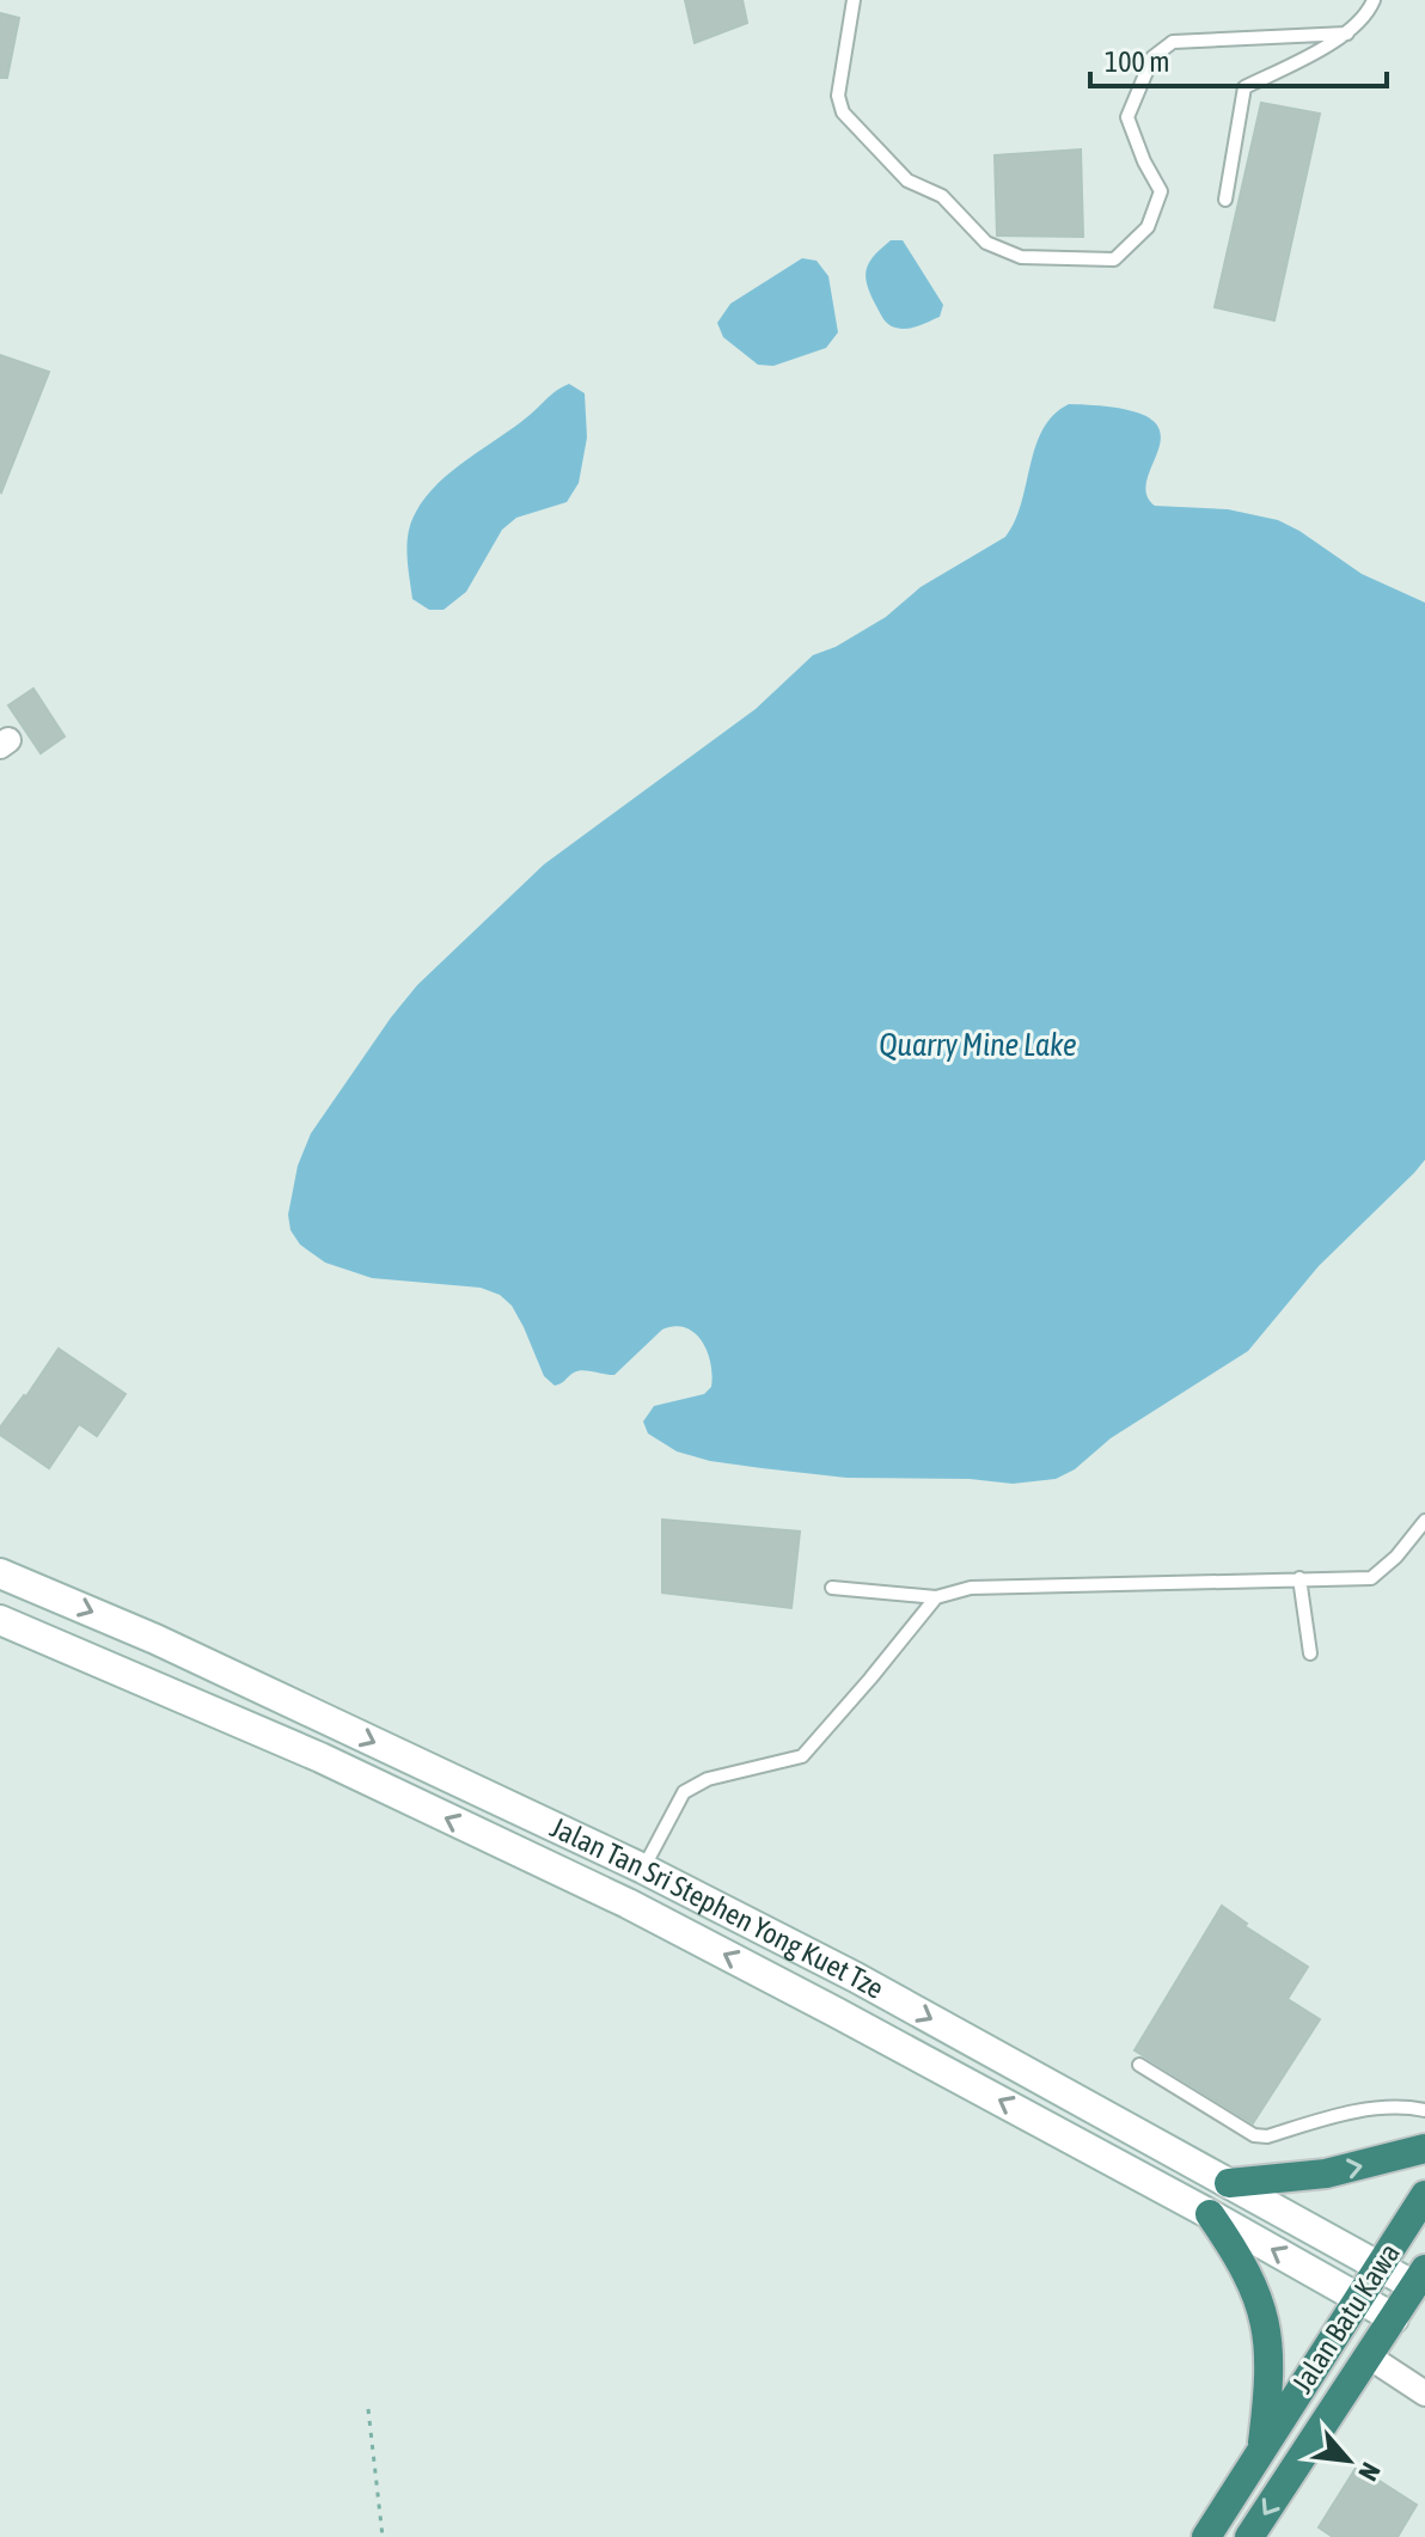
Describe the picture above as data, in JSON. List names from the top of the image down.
{
  "streets": {
    "highway": ["Jalan Batu Kawa"],
    "main road": ["Jalan Tan Sri Stephen Yong Kuet Tze"]
  },
  "crossings": [
    ["Jalan Tan Sri Stephen Yong Kuet Tze", "Jalan Batu Kawa"]
  ],
  "water": ["Quarry Mine Lake"],
  "scale_bar": "100 m",
  "north": "bottom right"
}
